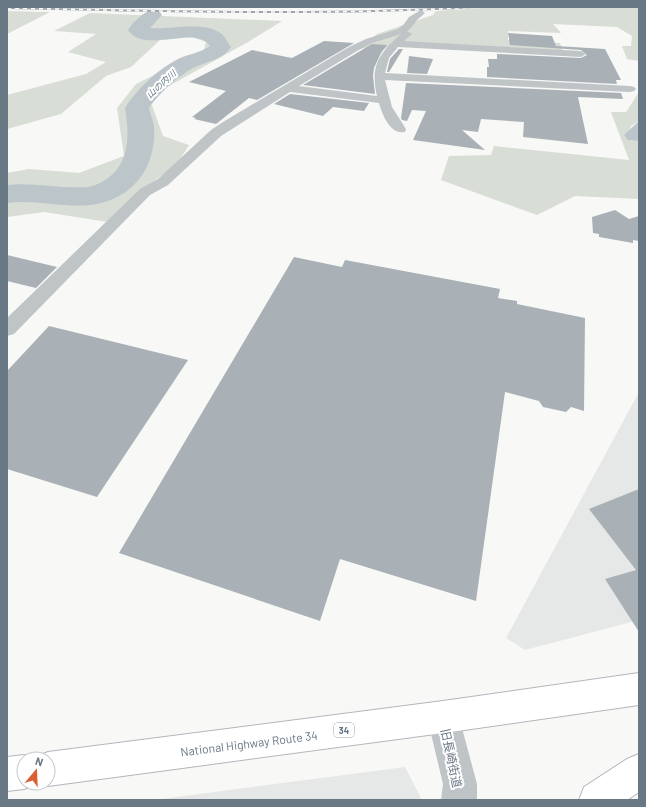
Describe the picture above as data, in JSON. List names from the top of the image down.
{
  "streets": {
    "highway": ["34", "National Highway Route 34"],
    "street": ["旧長崎街道"]
  },
  "crossings": [
    ["National Highway Route 34", "旧長崎街道"]
  ],
  "water": ["山の内川"],
  "north": "top"
}
